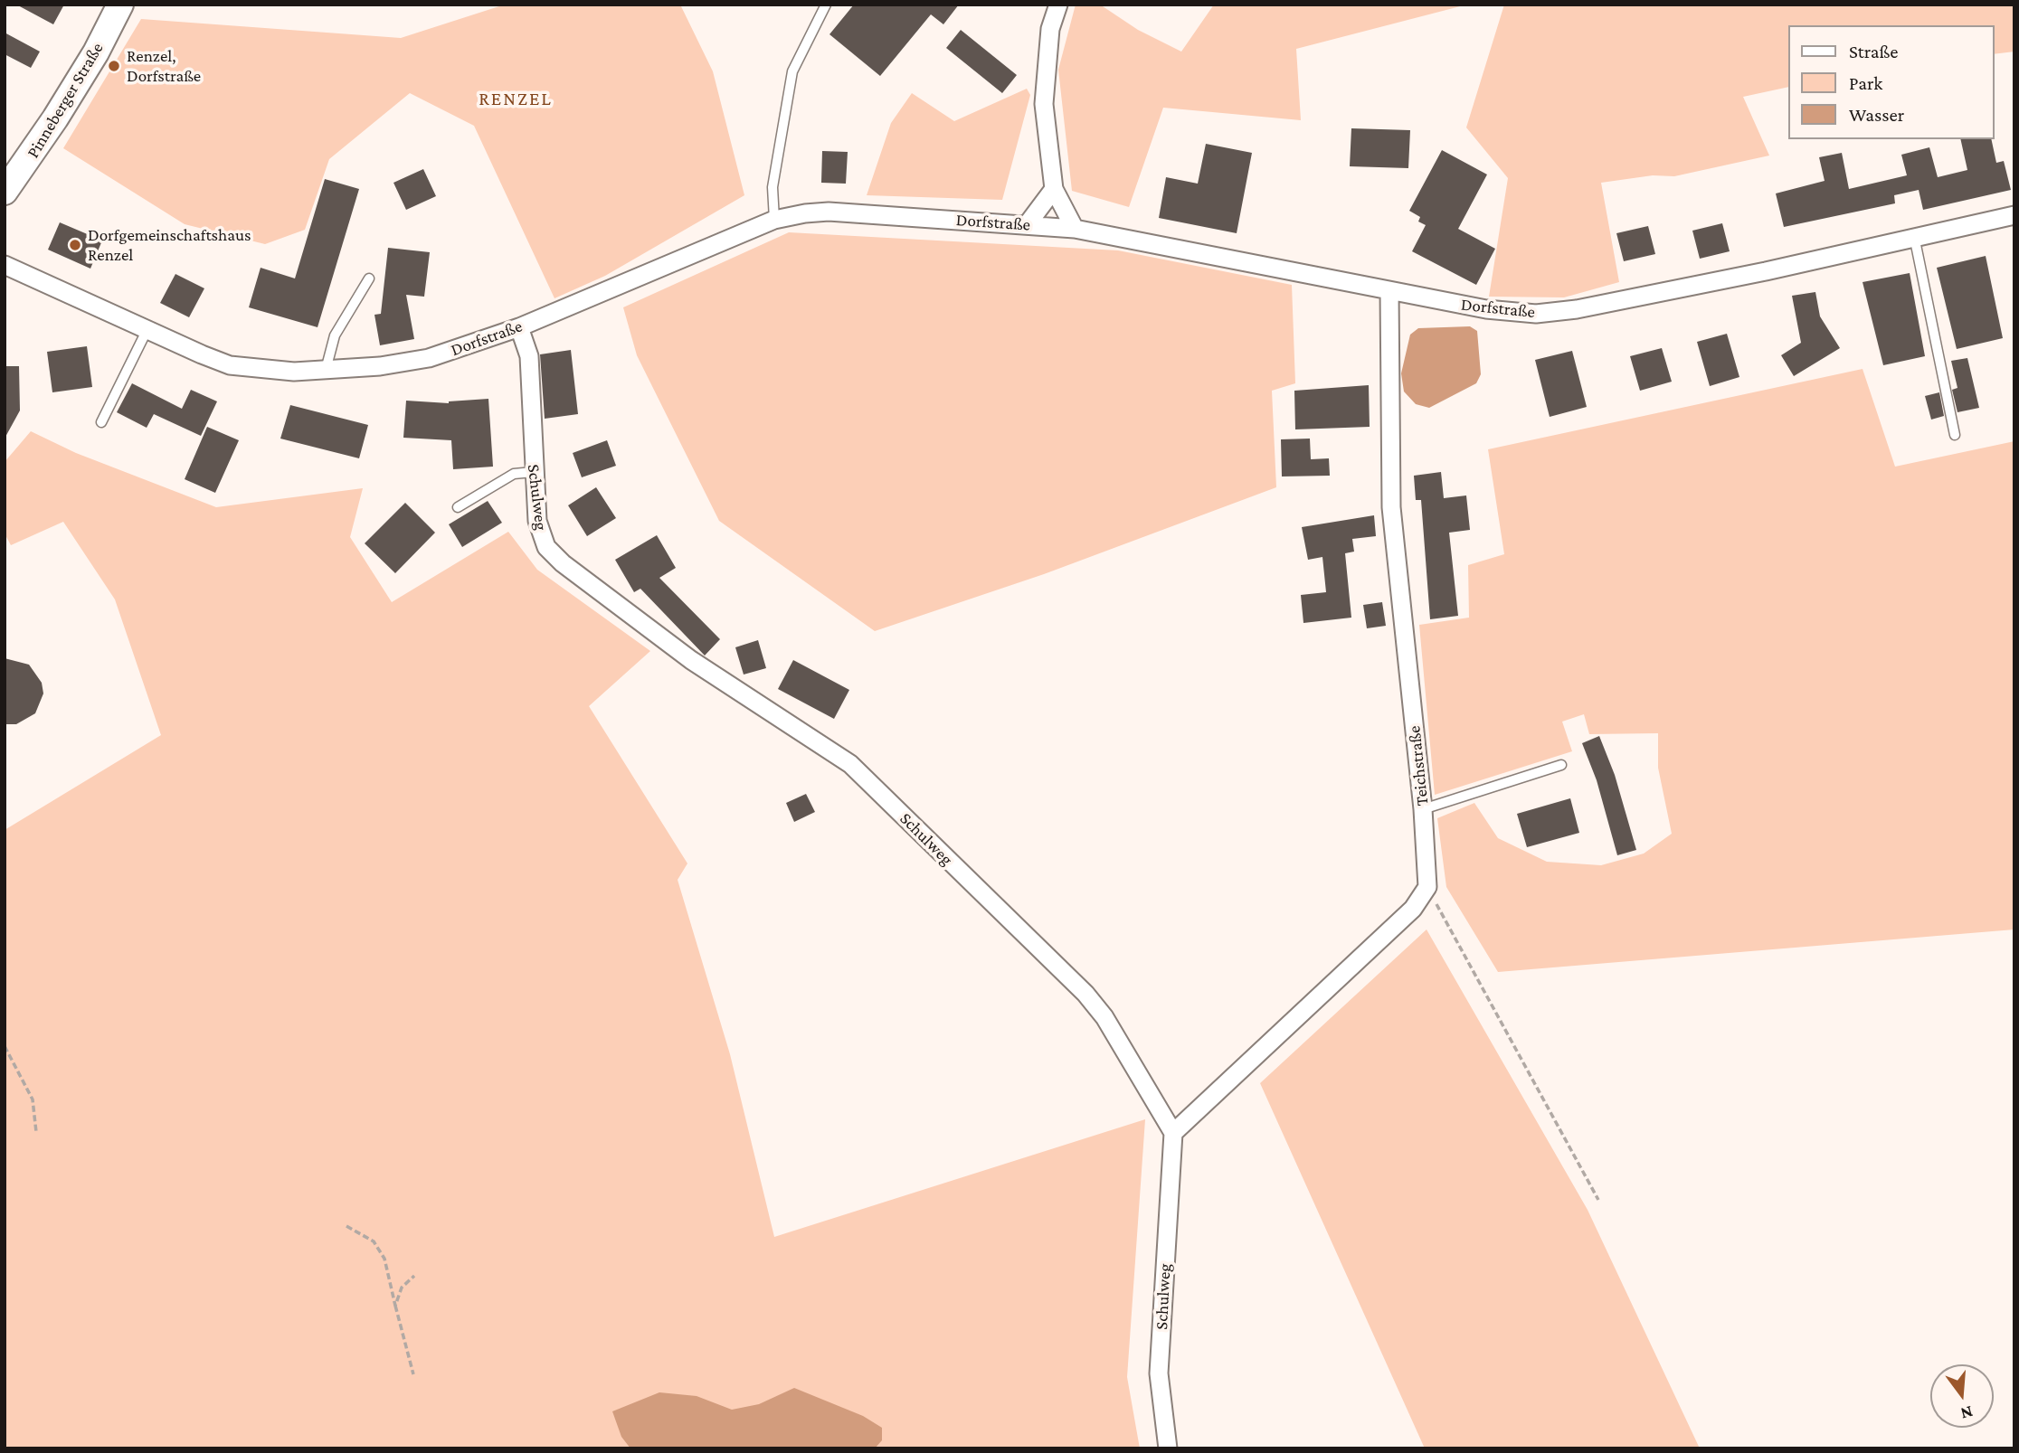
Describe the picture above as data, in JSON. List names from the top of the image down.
{
  "streets": {
    "main road": ["Pinneberger Straße"],
    "street": ["Dorfstraße", "Schulweg", "Teichstraße"]
  },
  "crossings": [
    ["Dorfstraße", "Schulweg"],
    ["Dorfstraße", "Teichstraße"]
  ],
  "districts": ["RENZEL"],
  "places": ["Renzel, Dorfstraße", "Dorfgemeinschaftshaus Renzel"],
  "legend": ["Straße", "Park", "Wasser"],
  "north": "bottom"
}
